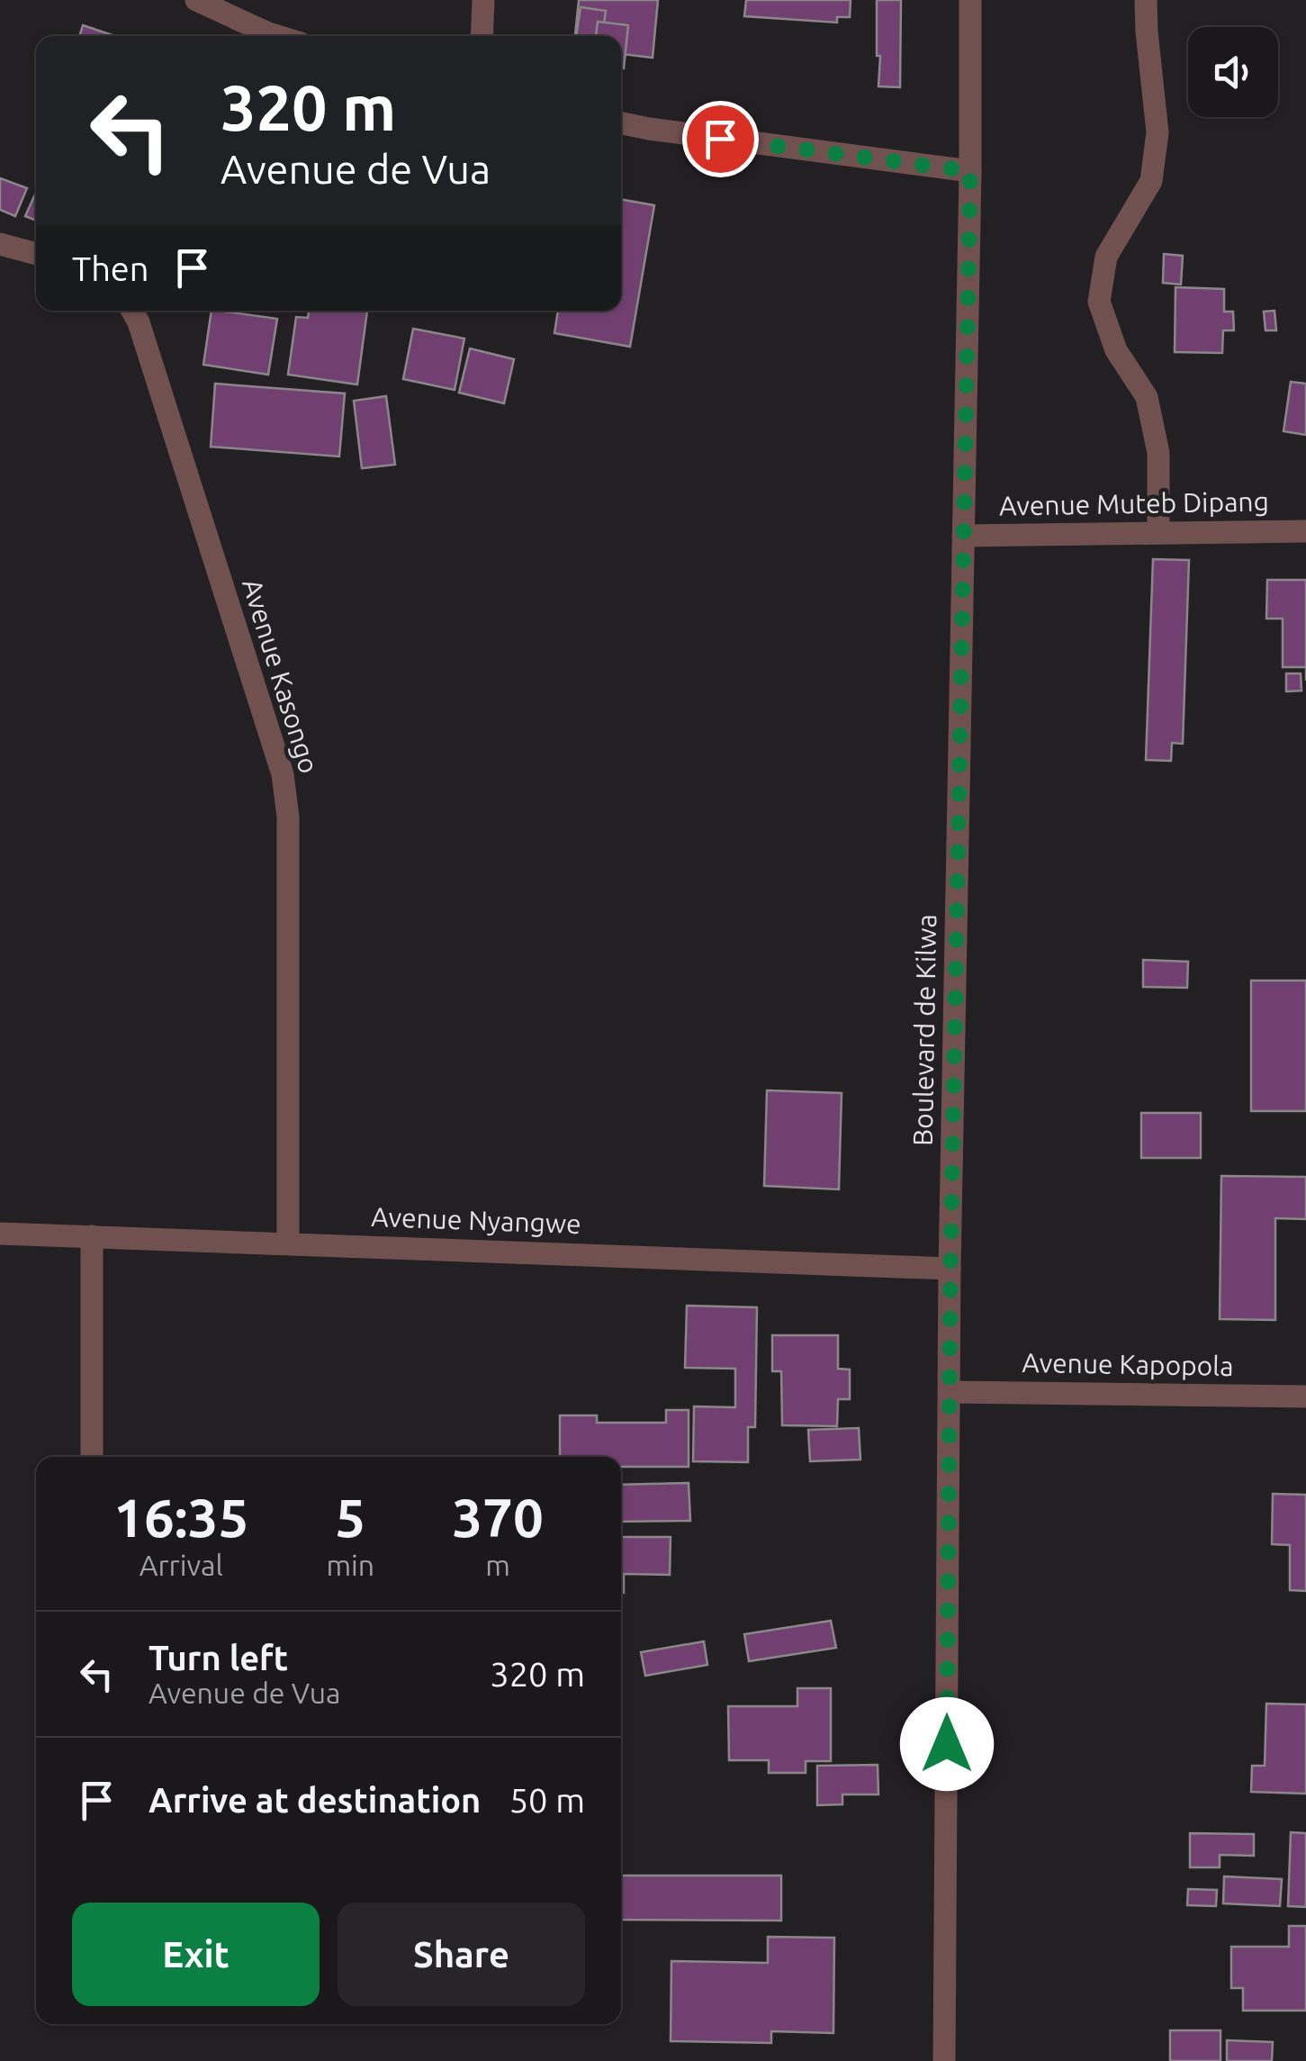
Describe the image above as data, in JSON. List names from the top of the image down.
{
  "streets": {
    "street": [
      "Avenue Muteb Dipang",
      "Avenue Kasongo",
      "Boulevard de Kilwa",
      "Avenue Nyangwe",
      "Avenue Kapopola"
    ]
  },
  "crossings": [
    ["Avenue Muteb Dipang", "Boulevard de Kilwa"],
    ["Avenue Kasongo", "Avenue Nyangwe"],
    ["Boulevard de Kilwa", "Avenue Nyangwe"],
    ["Boulevard de Kilwa", "Avenue Kapopola"]
  ],
  "page": {
    "turn": ["320 m", "Avenue de Vua"],
    "then": "Then",
    "eta": [
      "16:35",
      "Arrival",
      "5",
      "min",
      "370",
      "m"
    ],
    "list": [
      {
        "name": "Turn left",
        "note": "Avenue de Vua",
        "value": "320 m"
      },
      {
        "name": "Arrive at destination",
        "value": "50 m"
      }
    ],
    "buttons": ["Exit", "Share"]
  }
}
